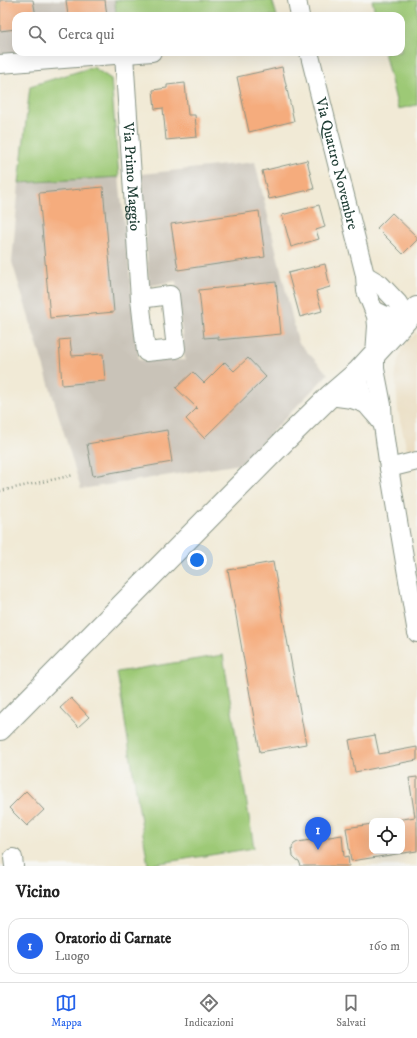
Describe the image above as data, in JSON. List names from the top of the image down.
{
  "streets": {
    "street": ["Via Quattro Novembre", "Via Primo Maggio"]
  },
  "page": {
    "search": "Cerca qui",
    "pins": "1",
    "heading": "Vicino",
    "list": [
      {
        "mark": "1",
        "name": "Oratorio di Carnate",
        "note": "Luogo",
        "value": "160 m"
      }
    ],
    "nav": ["Mappa", "Indicazioni", "Salvati"]
  }
}
